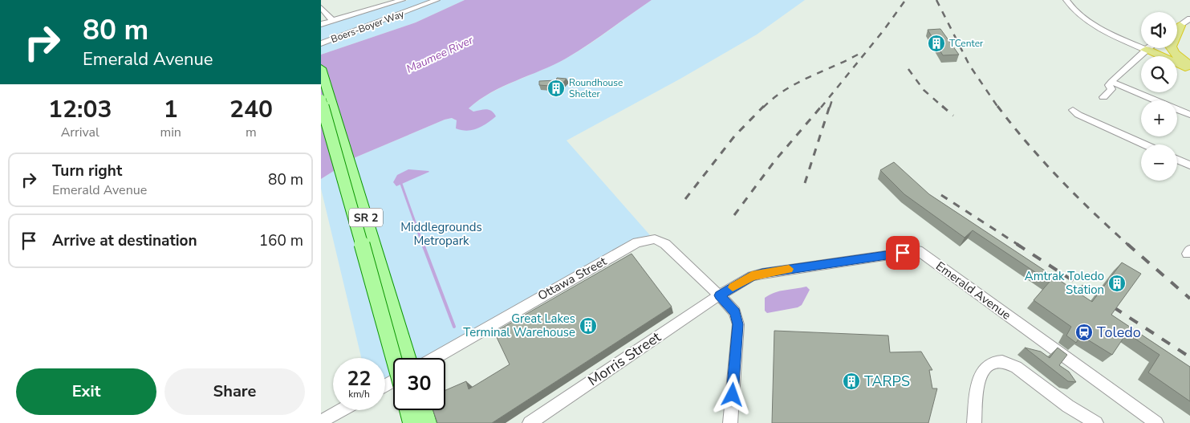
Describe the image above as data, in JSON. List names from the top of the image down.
{
  "streets": {
    "main road": ["SR 2"],
    "street": [
      "Boers-Boyer Way",
      "Ottawa Street",
      "Emerald Avenue",
      "Morris Street"
    ]
  },
  "crossings": [
    ["Ottawa Street", "Emerald Avenue"],
    ["Ottawa Street", "Morris Street"],
    ["Emerald Avenue", "Morris Street"]
  ],
  "water": ["Maumee River"],
  "parks": ["Middlegrounds Metropark"],
  "places": {
    "building": [
      "TCenter",
      "Roundhouse Shelter",
      "Amtrak Toledo Station",
      "Great Lakes Terminal Warehouse",
      "TARPS"
    ],
    "station": ["Toledo"]
  },
  "page": {
    "turn": ["80 m", "Emerald Avenue"],
    "map_buttons": ["+", "−"],
    "eta": [
      "12:03",
      "Arrival",
      "1",
      "min",
      "240",
      "m"
    ],
    "list": [
      {
        "name": "Turn right",
        "note": "Emerald Avenue",
        "value": "80 m"
      },
      {
        "name": "Arrive at destination",
        "value": "160 m"
      }
    ],
    "speed": "22 km/h",
    "limit": "30",
    "buttons": ["Exit", "Share"]
  }
}
